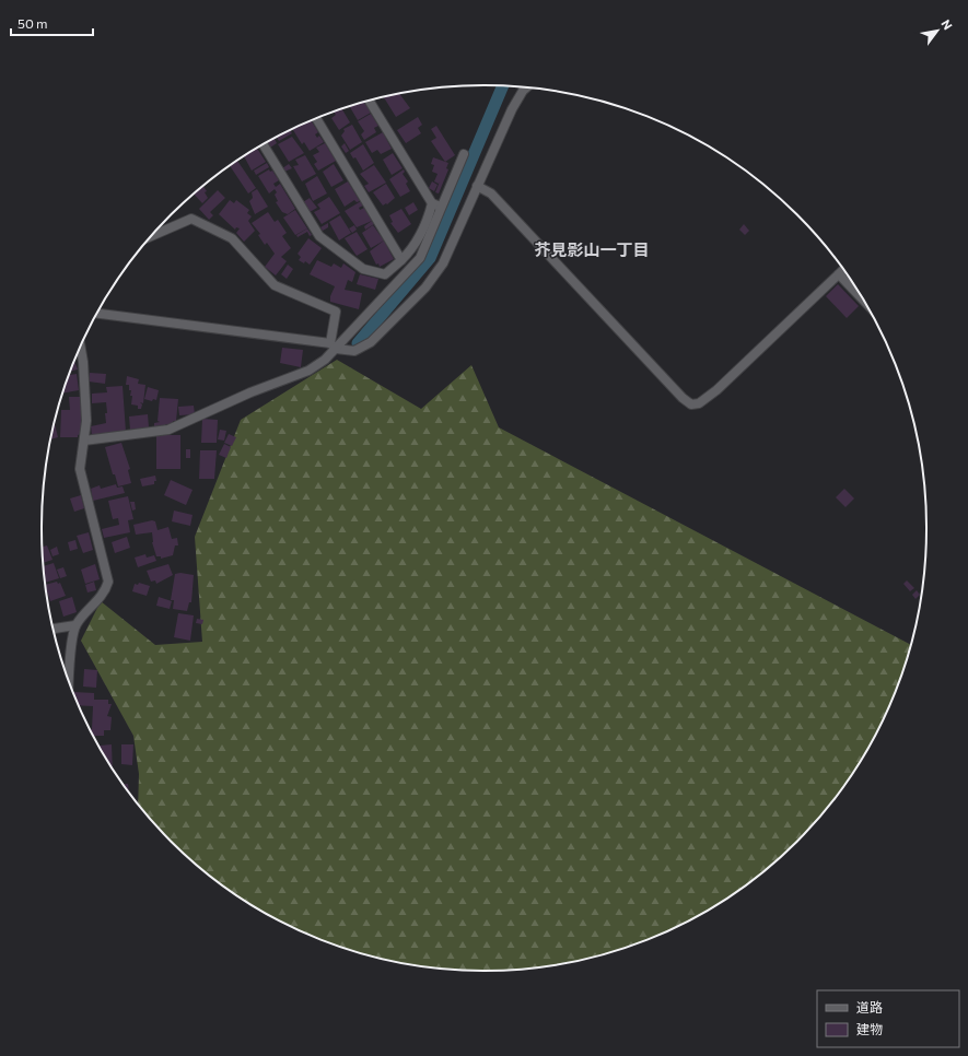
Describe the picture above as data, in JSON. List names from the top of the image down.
{
  "districts": ["芥見影山一丁目"],
  "legend": ["道路", "建物"],
  "scale_bar": "50 m",
  "north": "top right"
}
